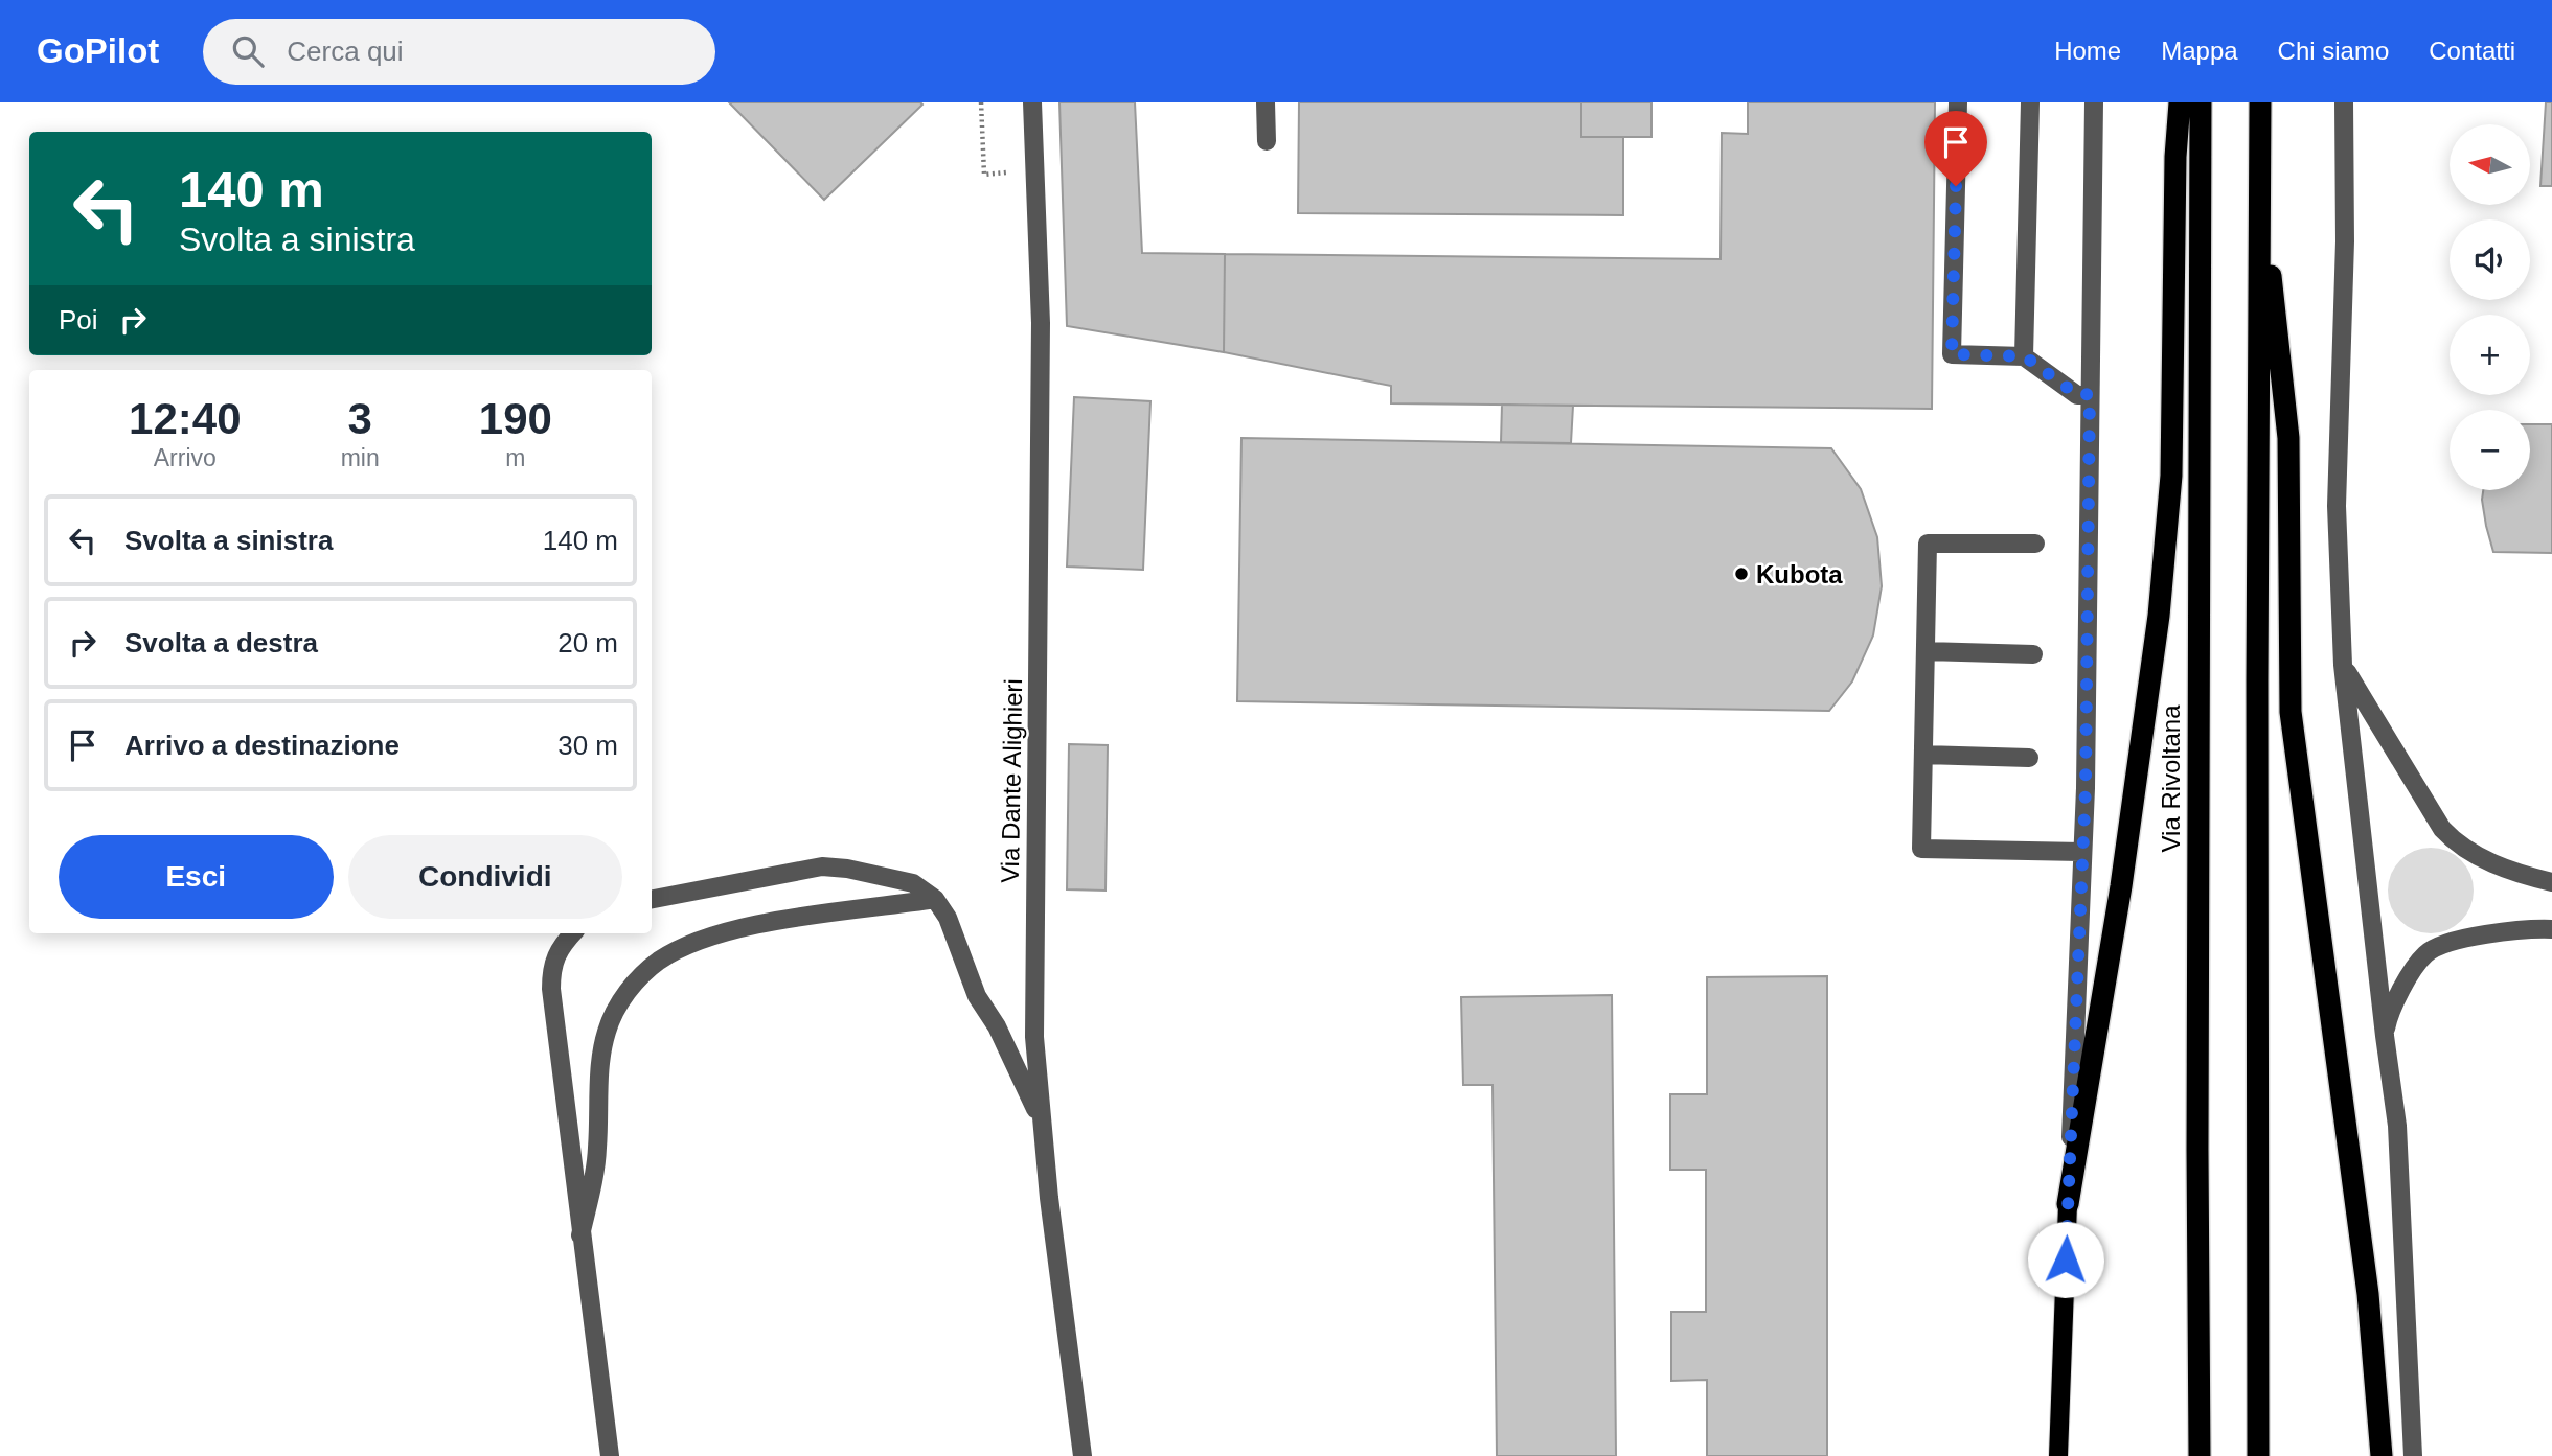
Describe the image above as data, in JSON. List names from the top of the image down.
{
  "streets": {
    "highway": ["Via Rivoltana"],
    "street": ["Via Dante Alighieri"]
  },
  "places": ["Kubota"],
  "north": "left",
  "page": {
    "header": "GoPilot",
    "search": "Cerca qui",
    "nav": [
      "Home",
      "Mappa",
      "Chi siamo",
      "Contatti"
    ],
    "map_buttons": ["+", "−"],
    "turn": ["140 m", "Svolta a sinistra"],
    "then": "Poi",
    "eta": [
      "12:40",
      "Arrivo",
      "3",
      "min",
      "190",
      "m"
    ],
    "list": [
      {
        "name": "Svolta a sinistra",
        "value": "140 m"
      },
      {
        "name": "Svolta a destra",
        "value": "20 m"
      },
      {
        "name": "Arrivo a destinazione",
        "value": "30 m"
      }
    ],
    "buttons": ["Esci", "Condividi"]
  }
}
